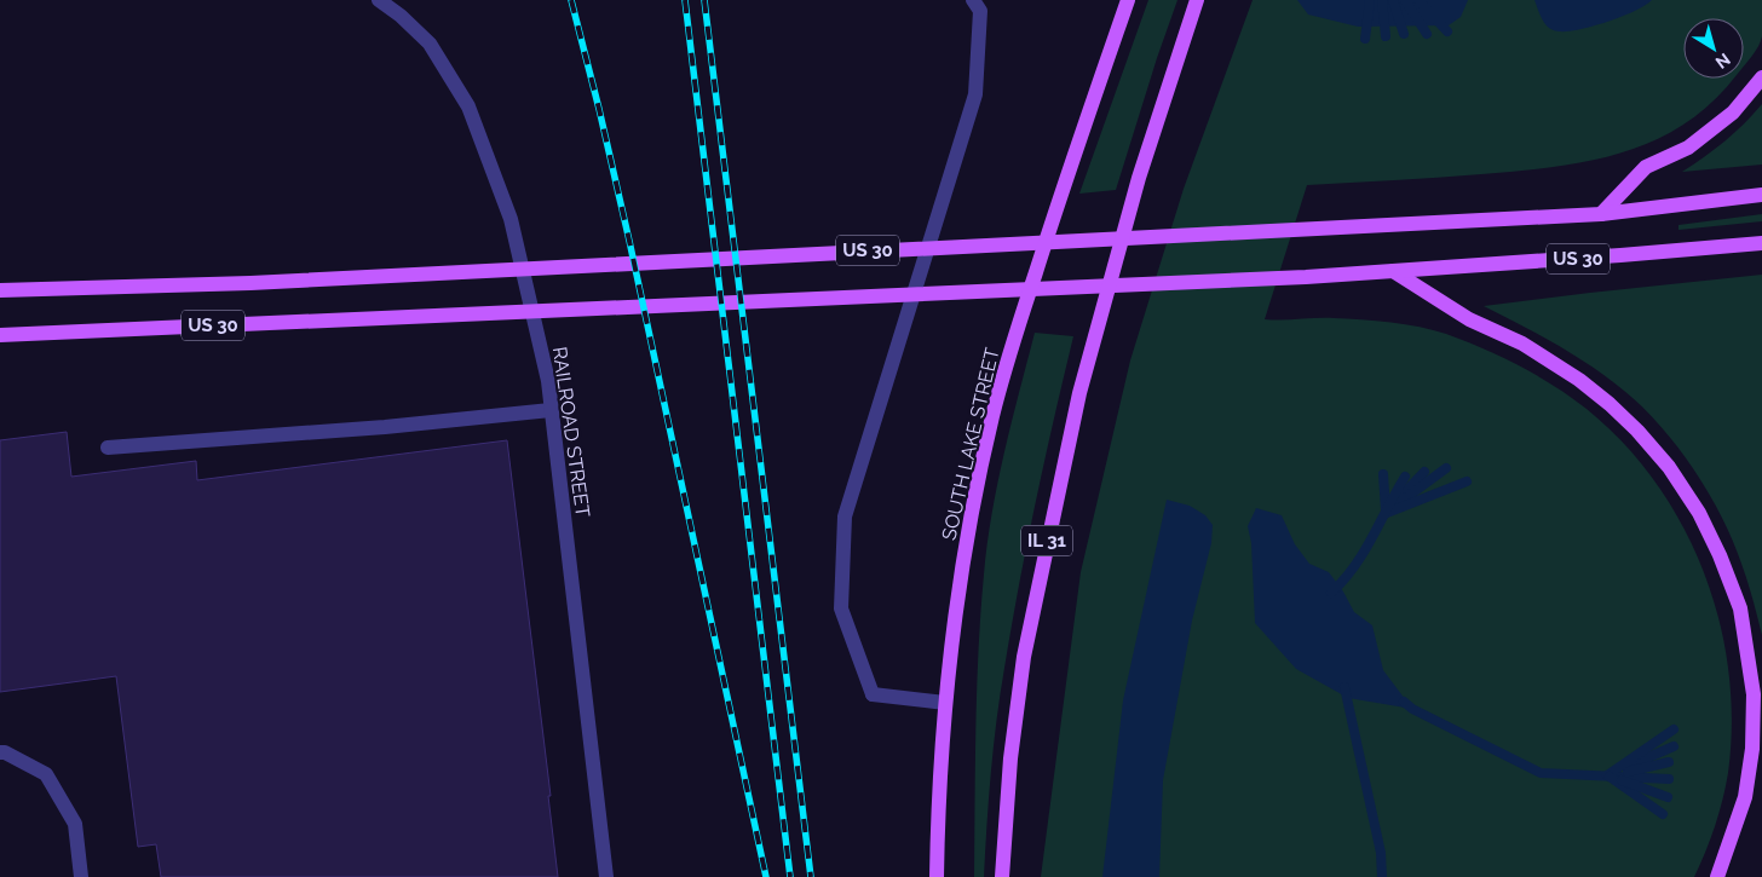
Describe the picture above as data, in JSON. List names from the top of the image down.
{
  "streets": {
    "main road": ["US 30", "SOUTH LAKE STREET", "IL 31"],
    "street": ["RAILROAD STREET"]
  },
  "north": "bottom right"
}
